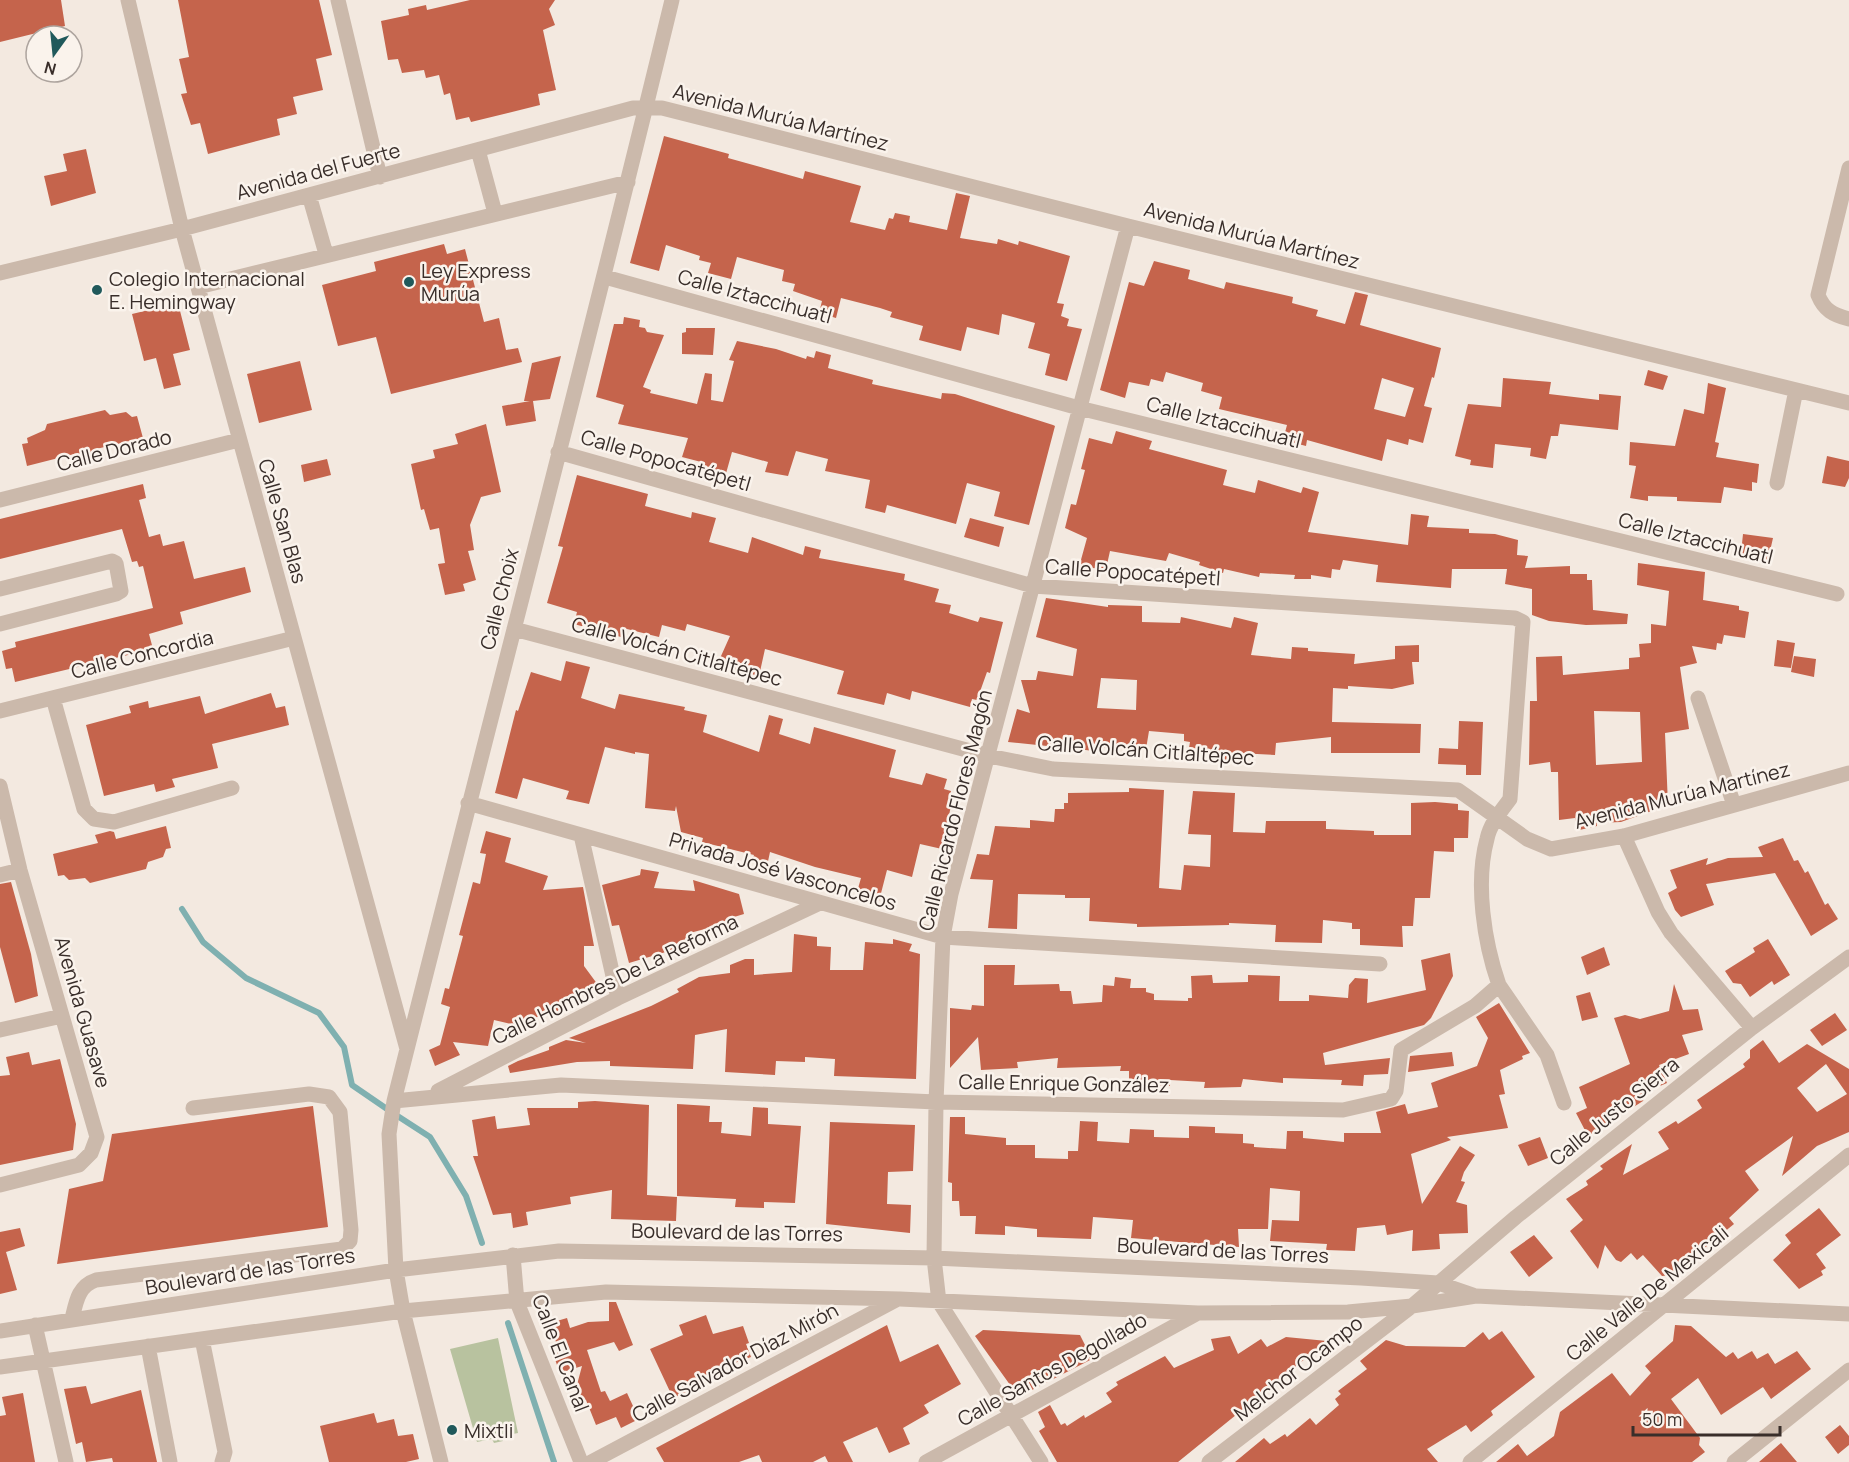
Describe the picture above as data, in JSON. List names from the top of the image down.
{
  "streets": {
    "street": [
      "Avenida Murúa Martínez",
      "Avenida del Fuerte",
      "Calle Iztaccihuatl",
      "Calle Dorado",
      "Calle Popocatépetl",
      "Calle San Blas",
      "Calle Choix",
      "Calle Volcán Citlaltépec",
      "Calle Concordia",
      "Calle Ricardo Flores Magón",
      "Privada José Vasconcelos",
      "Calle Hombres De La Reforma",
      "Avenida Guasave",
      "Calle Enrique González",
      "Calle Justo Sierra",
      "Boulevard de las Torres",
      "Calle Valle De Mexicali",
      "Calle El Canal",
      "Calle Salvador Díaz Mirón",
      "Melchor Ocampo",
      "Calle Santos Degollado"
    ]
  },
  "crossings": [
    ["Avenida Murúa Martínez", "Avenida del Fuerte"],
    ["Avenida Murúa Martínez", "Calle Popocatépetl"],
    ["Avenida Murúa Martínez", "Calle Choix"],
    ["Avenida Murúa Martínez", "Calle Volcán Citlaltépec"],
    ["Avenida Murúa Martínez", "Calle Ricardo Flores Magón"],
    ["Avenida del Fuerte", "Calle San Blas"],
    ["Avenida del Fuerte", "Calle Choix"],
    ["Calle Iztaccihuatl", "Calle Choix"],
    ["Calle Iztaccihuatl", "Calle Ricardo Flores Magón"],
    ["Calle Dorado", "Calle San Blas"],
    ["Calle Popocatépetl", "Calle Choix"],
    ["Calle Popocatépetl", "Calle Volcán Citlaltépec"],
    ["Calle Popocatépetl", "Calle Ricardo Flores Magón"],
    ["Calle San Blas", "Calle Choix"],
    ["Calle San Blas", "Calle Concordia"],
    ["Calle Choix", "Calle Volcán Citlaltépec"],
    ["Calle Choix", "Privada José Vasconcelos"],
    ["Calle Choix", "Calle Enrique González"],
    ["Calle Volcán Citlaltépec", "Calle Ricardo Flores Magón"],
    ["Calle Ricardo Flores Magón", "Privada José Vasconcelos"],
    ["Calle Ricardo Flores Magón", "Calle Enrique González"],
    ["Calle Ricardo Flores Magón", "Boulevard de las Torres"],
    ["Calle Ricardo Flores Magón", "Calle Santos Degollado"],
    ["Privada José Vasconcelos", "Calle Hombres De La Reforma"],
    ["Calle Hombres De La Reforma", "Calle Enrique González"],
    ["Calle Justo Sierra", "Boulevard de las Torres"],
    ["Calle Justo Sierra", "Melchor Ocampo"],
    ["Boulevard de las Torres", "Calle Valle De Mexicali"],
    ["Boulevard de las Torres", "Calle El Canal"],
    ["Boulevard de las Torres", "Calle Salvador Díaz Mirón"],
    ["Boulevard de las Torres", "Melchor Ocampo"],
    ["Boulevard de las Torres", "Calle Santos Degollado"]
  ],
  "places": ["Ley Express Murúa", "Colegio Internacional E. Hemingway", "Mixtli"],
  "scale_bar": "50 m",
  "north": "bottom"
}
